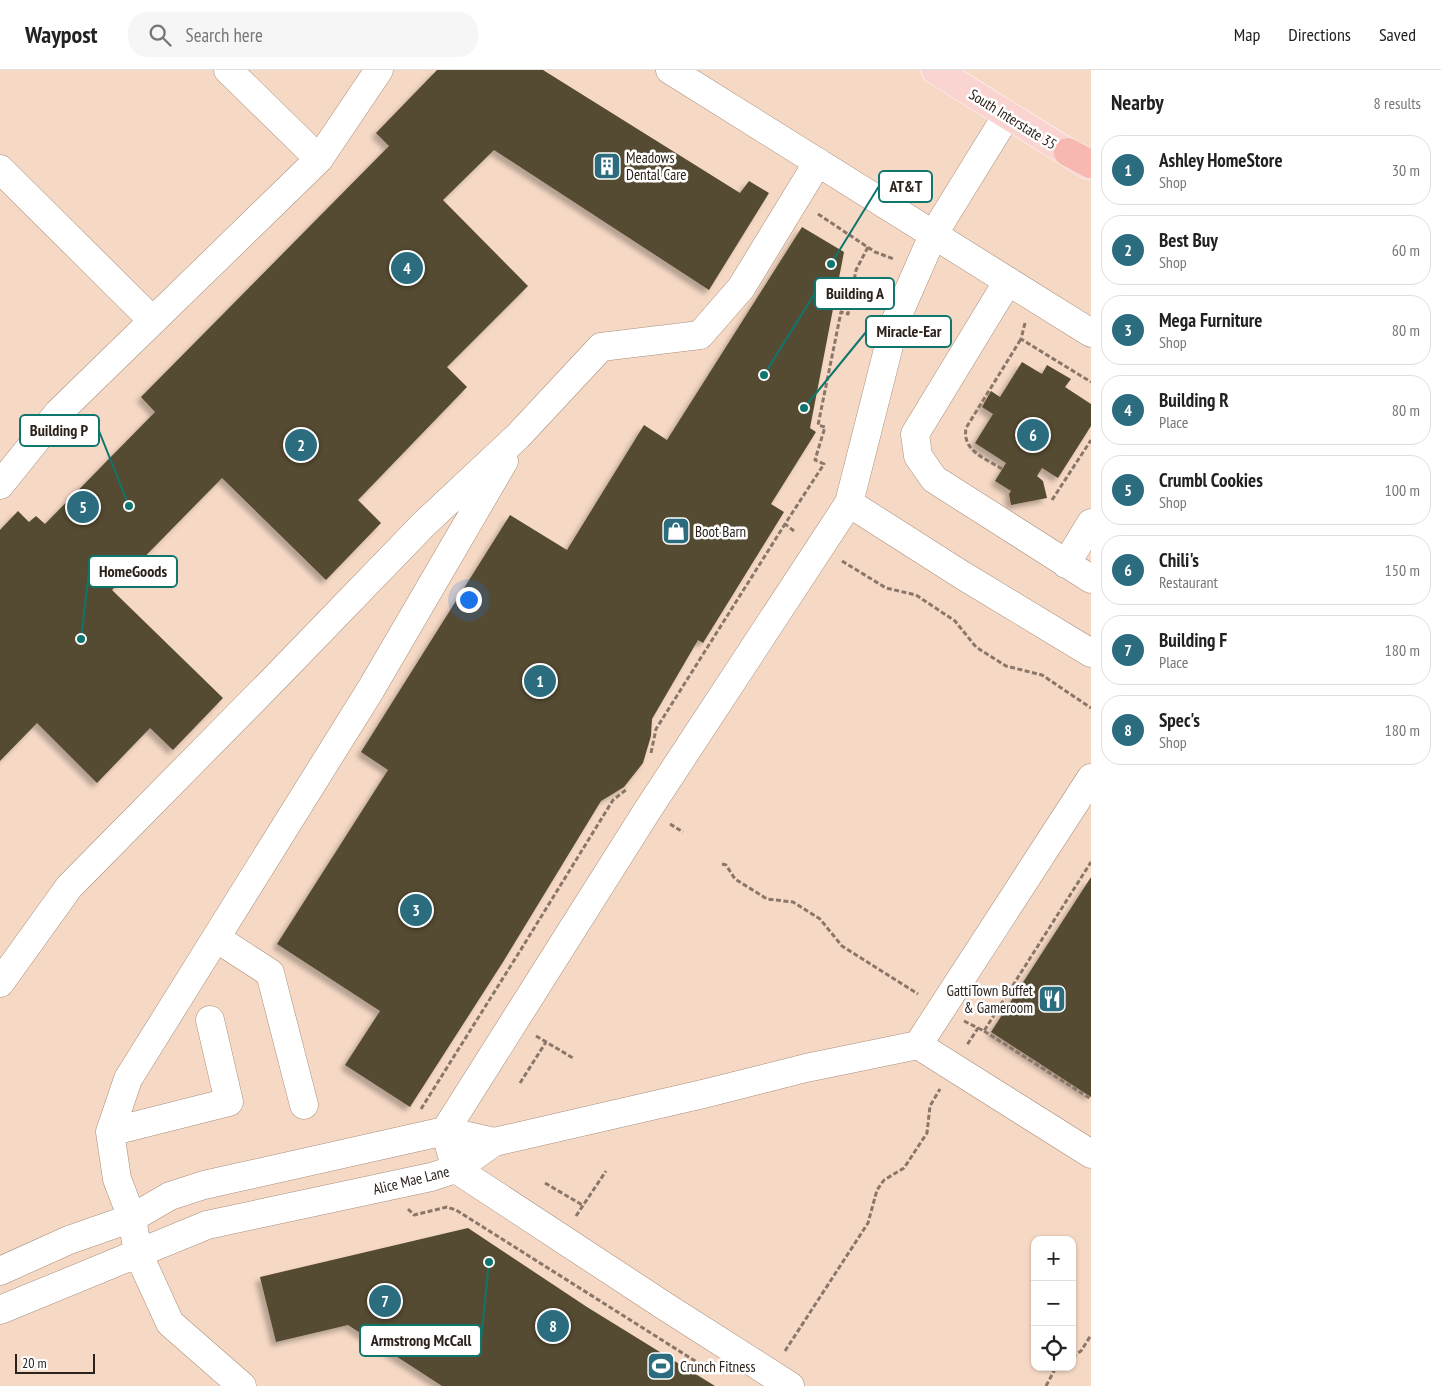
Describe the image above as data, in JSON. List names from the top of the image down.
{
  "streets": {
    "main road": ["South Interstate 35"],
    "lane": ["Alice Mae Lane"]
  },
  "places": {
    "building": ["Meadows Dental Care"],
    "other": [
      "AT&T",
      "Building A",
      "Miracle-Ear",
      "Building P",
      "HomeGoods",
      "Armstrong McCall"
    ],
    "shop": ["Boot Barn"],
    "restaurant": ["GattiTown Buffet & Gameroom"],
    "sports": ["Crunch Fitness"]
  },
  "scale_bar": "20 m",
  "page": {
    "header": "Waypost",
    "search": "Search here",
    "nav": ["Map", "Directions", "Saved"],
    "heading": ["Nearby", "8 results"],
    "list": [
      {
        "mark": "1",
        "name": "Ashley HomeStore",
        "note": "Shop",
        "value": "30 m"
      },
      {
        "mark": "2",
        "name": "Best Buy",
        "note": "Shop",
        "value": "60 m"
      },
      {
        "mark": "3",
        "name": "Mega Furniture",
        "note": "Shop",
        "value": "80 m"
      },
      {
        "mark": "4",
        "name": "Building R",
        "note": "Place",
        "value": "80 m"
      },
      {
        "mark": "5",
        "name": "Crumbl Cookies",
        "note": "Shop",
        "value": "100 m"
      },
      {
        "mark": "6",
        "name": "Chili's",
        "note": "Restaurant",
        "value": "150 m"
      },
      {
        "mark": "7",
        "name": "Building F",
        "note": "Place",
        "value": "180 m"
      },
      {
        "mark": "8",
        "name": "Spec's",
        "note": "Shop",
        "value": "180 m"
      }
    ],
    "pins": [
      "4",
      "6",
      "2",
      "5",
      "1",
      "3",
      "7",
      "8"
    ],
    "map_buttons": ["+", "−"],
    "scale": "20 m"
  }
}
